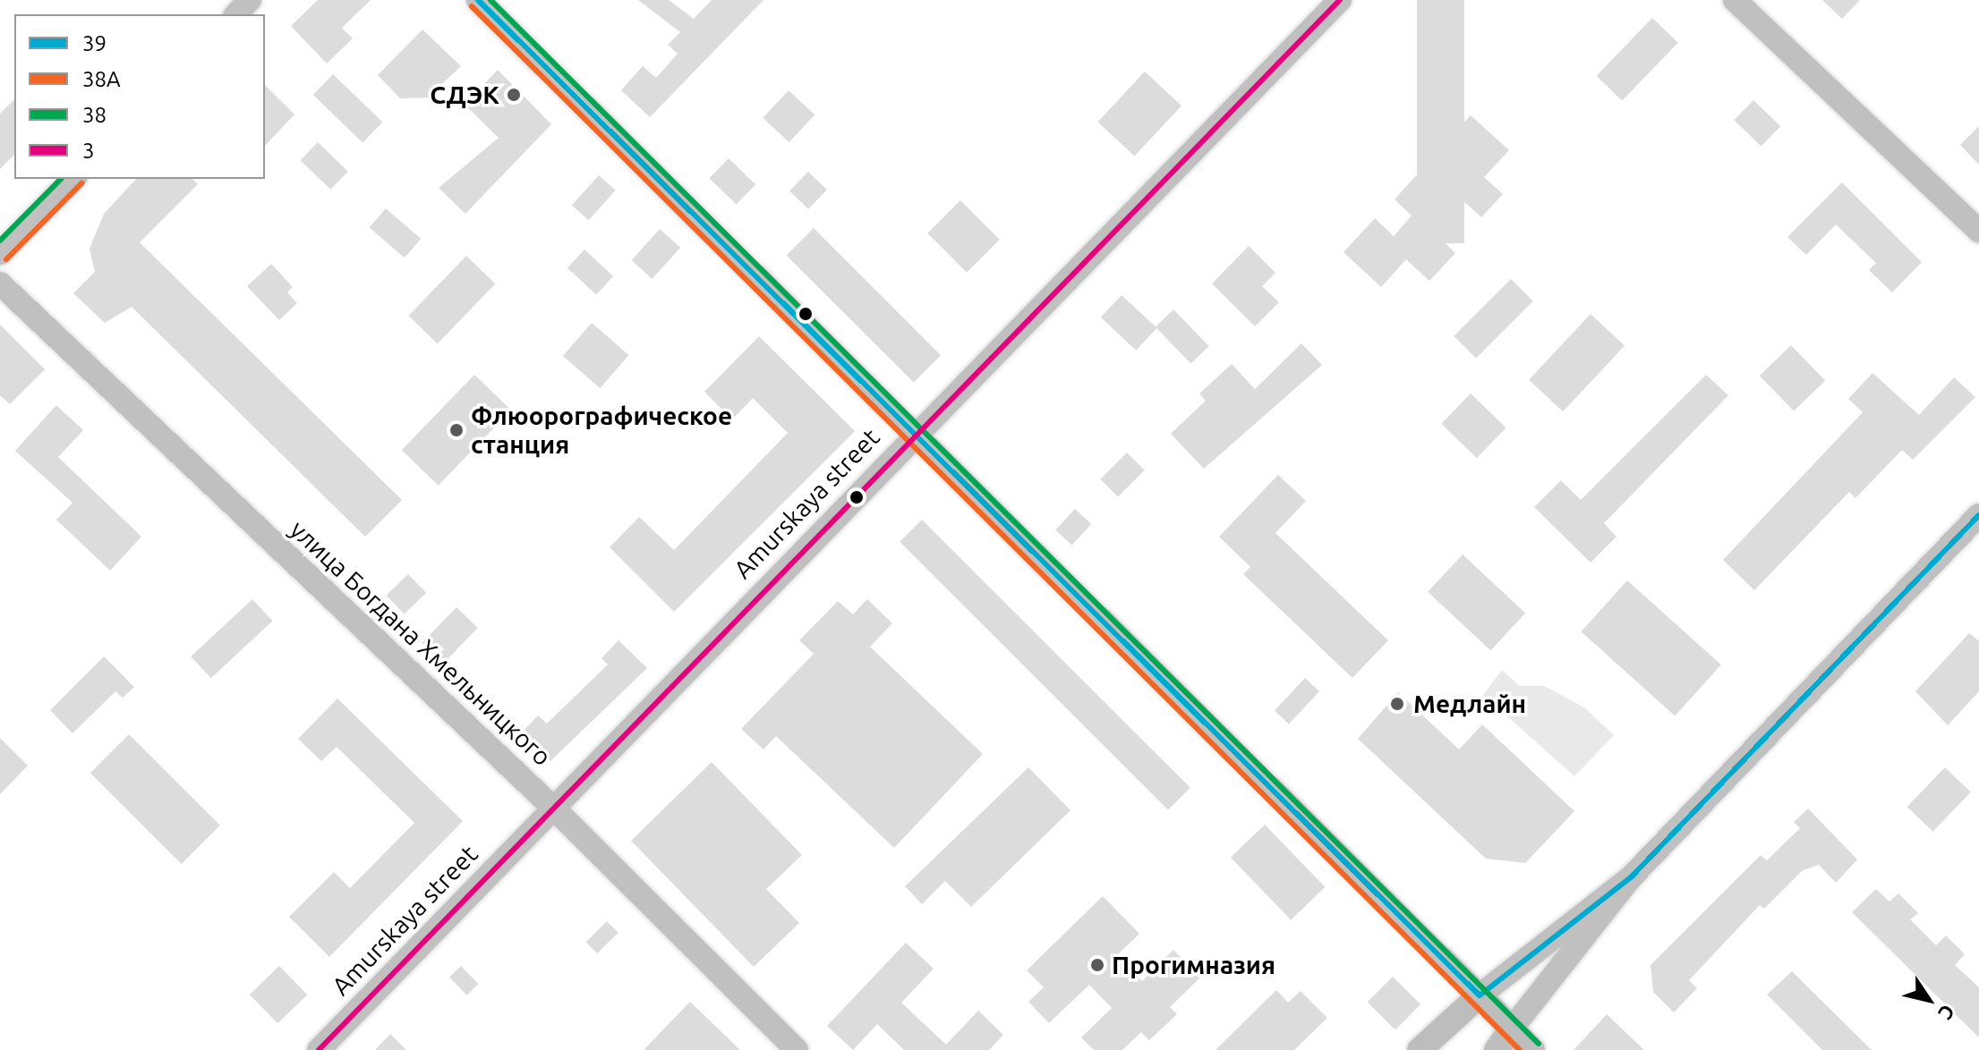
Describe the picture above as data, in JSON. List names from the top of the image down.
{
  "streets": {
    "street": ["Amurskaya street", "улица Богдана Хмельницкого"]
  },
  "crossings": [
    ["Amurskaya street", "улица Богдана Хмельницкого"]
  ],
  "places": [
    "СДЭК",
    "Флюорографическое станция",
    "Медлайн",
    "Прогимназия"
  ],
  "lines": [
    "transit line 39",
    "transit line 38",
    "transit line 3",
    "transit line 38А"
  ],
  "legend": [
    "39",
    "38А",
    "38",
    "3"
  ],
  "north": "bottom right"
}
